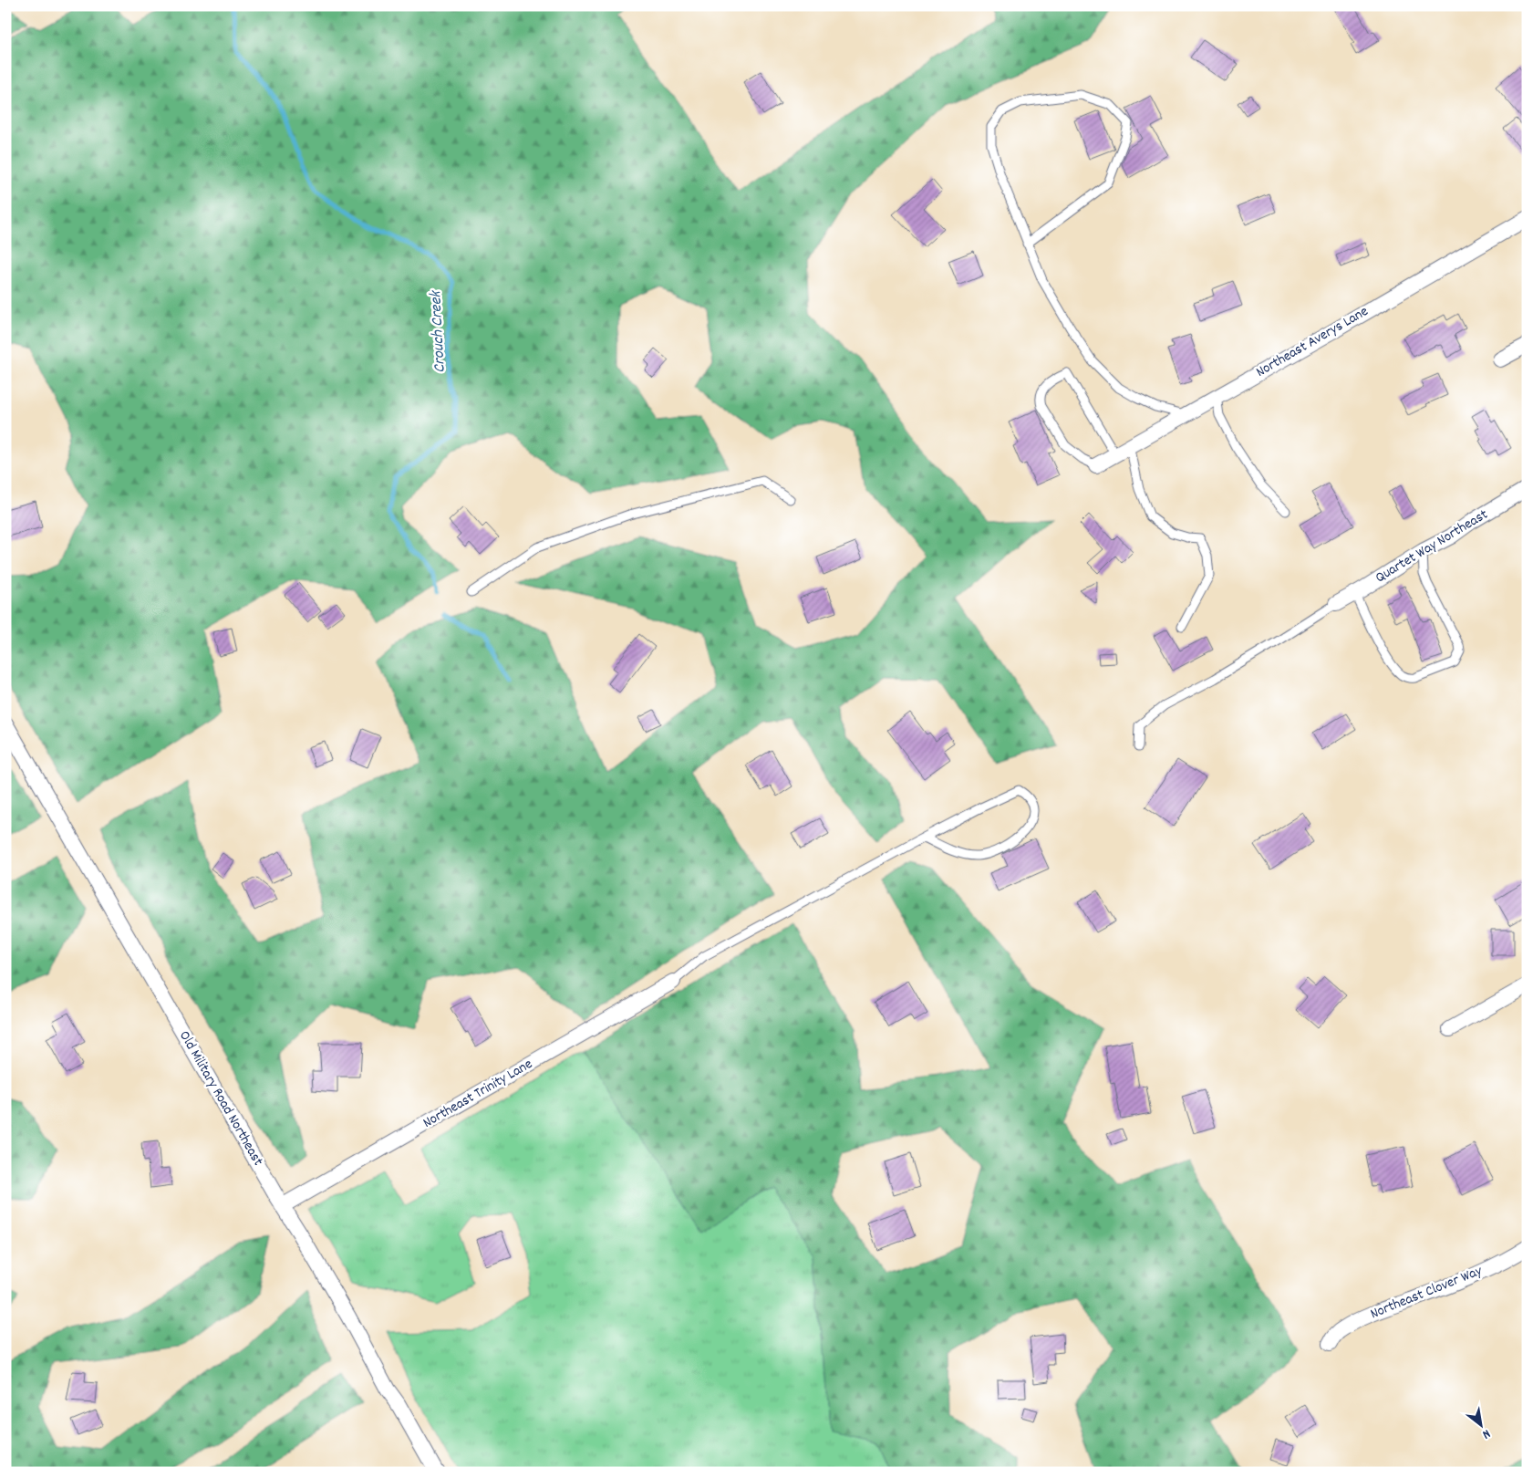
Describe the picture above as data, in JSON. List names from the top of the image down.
{
  "streets": {
    "street": [
      "Northeast Averys Lane",
      "Quartet Way Northeast",
      "Northeast Trinity Lane",
      "Old Military Road Northeast",
      "Northeast Clover Way"
    ]
  },
  "crossings": [
    ["Northeast Trinity Lane", "Old Military Road Northeast"]
  ],
  "water": ["Crouch Creek"],
  "north": "bottom right"
}
